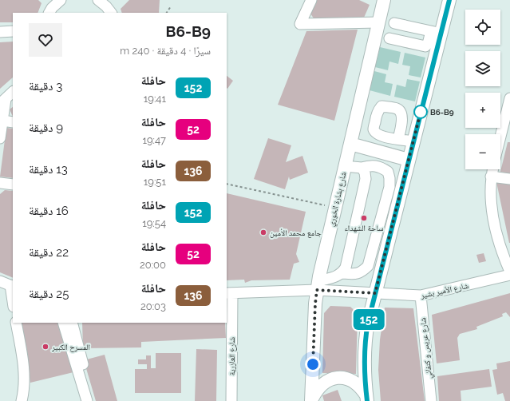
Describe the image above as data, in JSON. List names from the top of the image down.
{
  "streets": {
    "main road": ["شارع بشارة الخوري"],
    "street": ["شارع الأمير بشير", "شارع عريس و كنفاني", "شارع العازرية"]
  },
  "crossings": [
    ["شارع بشارة الخوري", "شارع الأمير بشير"],
    ["شارع الأمير بشير", "شارع عريس و كنفاني"],
    ["شارع الأمير بشير", "شارع العازرية"]
  ],
  "places": [
    "B6-B9",
    "ساحة الشهداء",
    "جامع محمد الأمين",
    "المسرح الكبير"
  ],
  "lines": ["bus line 152"],
  "page": {
    "on_map": "152",
    "map_buttons": ["+", "−"],
    "heading": ["B6-B9", "سيرًا · 4 دقيقة · 240 m"],
    "list": [
      {
        "mark": "152",
        "name": "حافلة",
        "note": "19:41",
        "value": "3 دقيقة"
      },
      {
        "mark": "52",
        "name": "حافلة",
        "note": "19:47",
        "value": "9 دقيقة"
      },
      {
        "mark": "136",
        "name": "حافلة",
        "note": "19:51",
        "value": "13 دقيقة"
      },
      {
        "mark": "152",
        "name": "حافلة",
        "note": "19:54",
        "value": "16 دقيقة"
      },
      {
        "mark": "52",
        "name": "حافلة",
        "note": "20:00",
        "value": "22 دقيقة"
      },
      {
        "mark": "136",
        "name": "حافلة",
        "note": "20:03",
        "value": "25 دقيقة"
      }
    ]
  }
}
